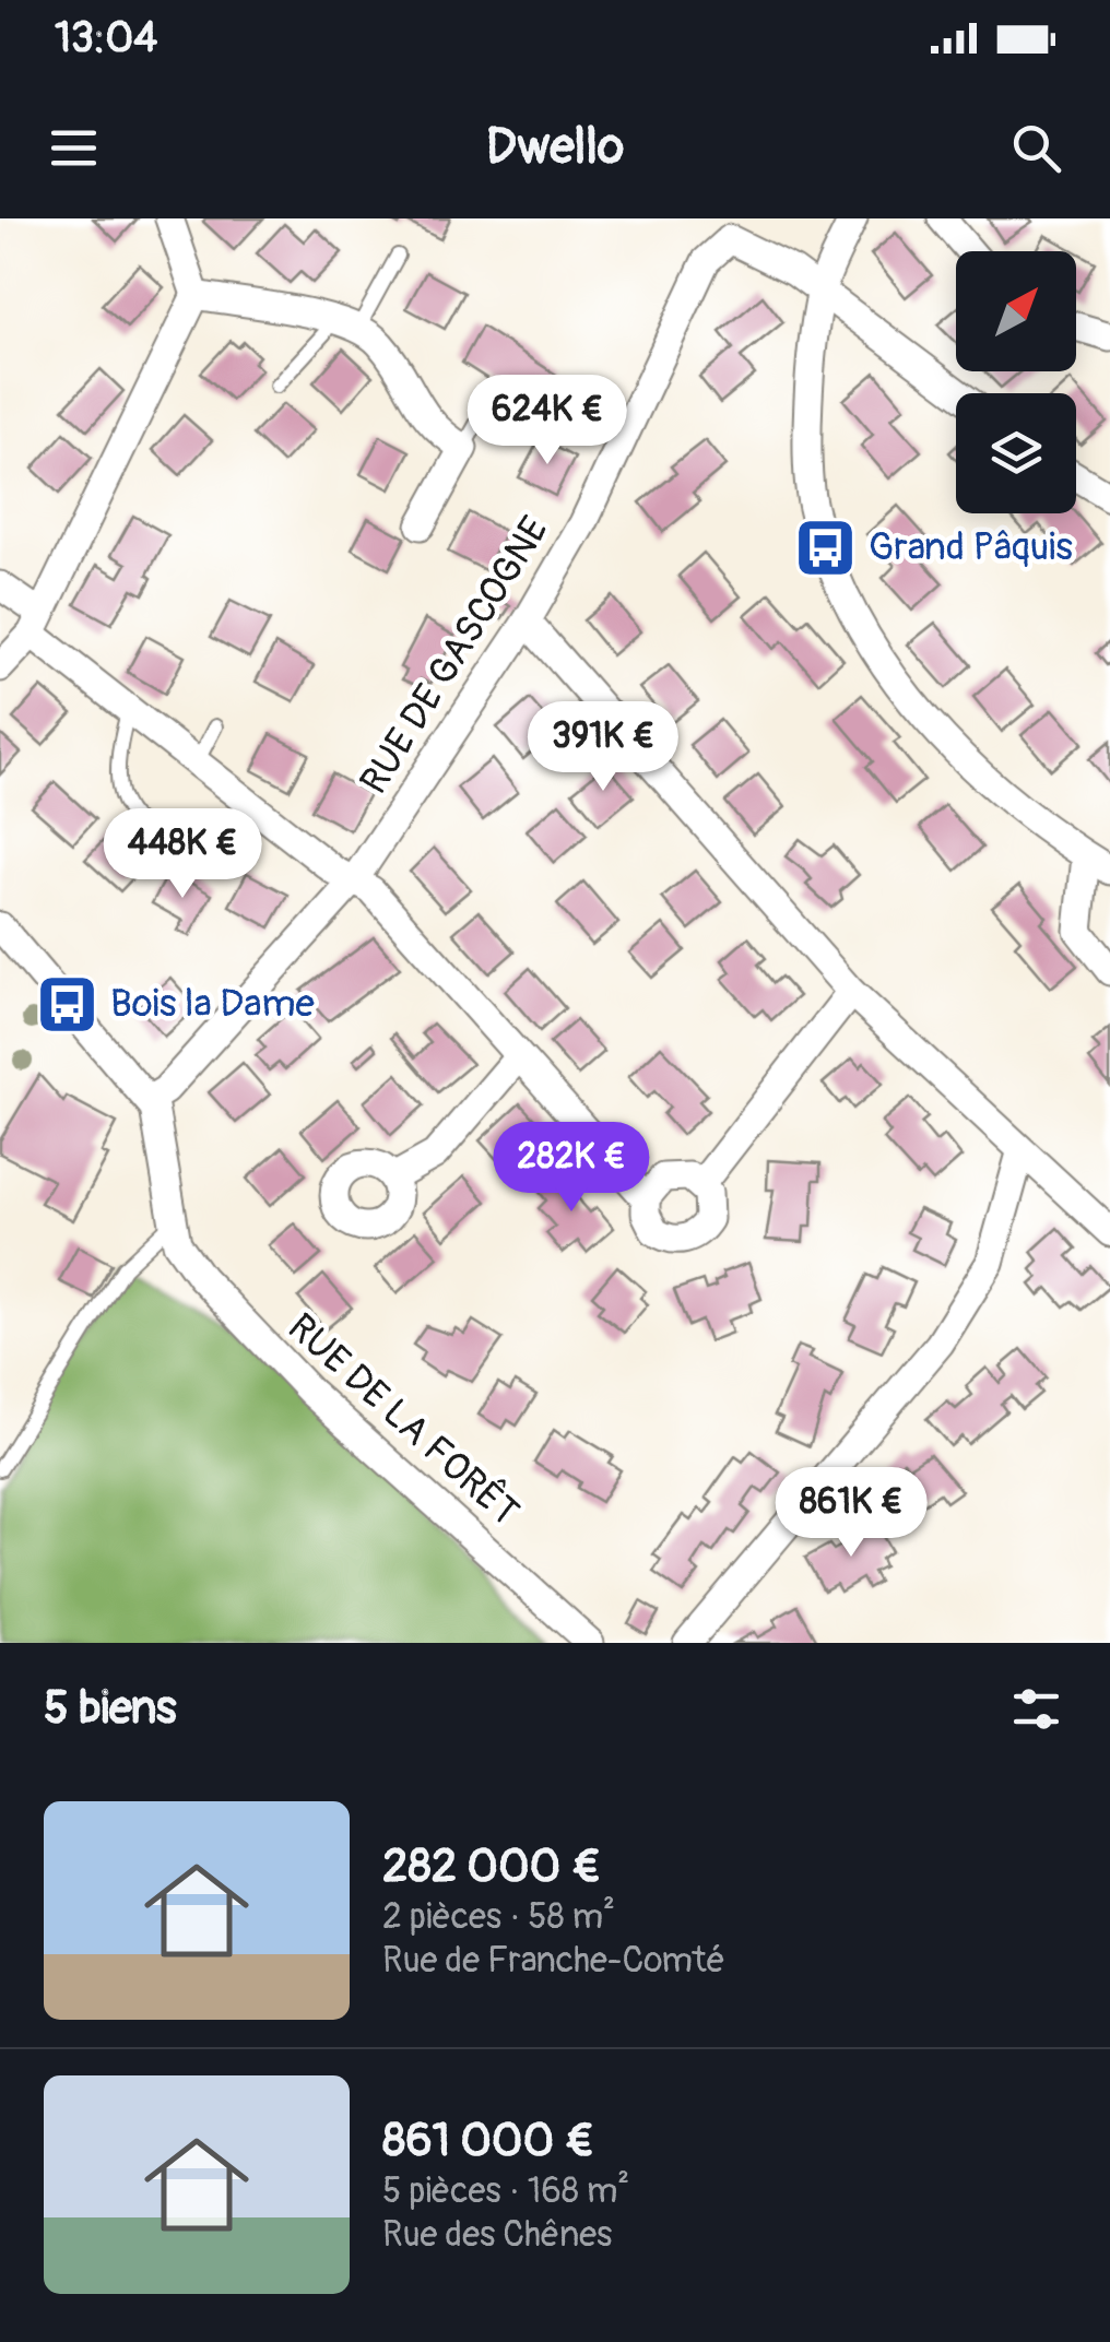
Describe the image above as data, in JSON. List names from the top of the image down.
{
  "streets": {
    "street": ["RUE DE GASCOGNE", "RUE DE LA FORÊT"]
  },
  "places": {
    "bus stop": ["Grand Pâquis", "Bois la Dame"]
  },
  "north": "top right",
  "page": {
    "status": "13:04",
    "header": "Dwello",
    "price": [
      "624K €",
      "391K €",
      "448K €",
      "282K €",
      "861K €"
    ],
    "heading": "5 biens",
    "list": [
      {
        "name": "282 000 €",
        "note": "2 pièces · 58 m² · Rue de Franche-Comté"
      },
      {
        "name": "861 000 €",
        "note": "5 pièces · 168 m² · Rue des Chênes"
      }
    ]
  }
}
